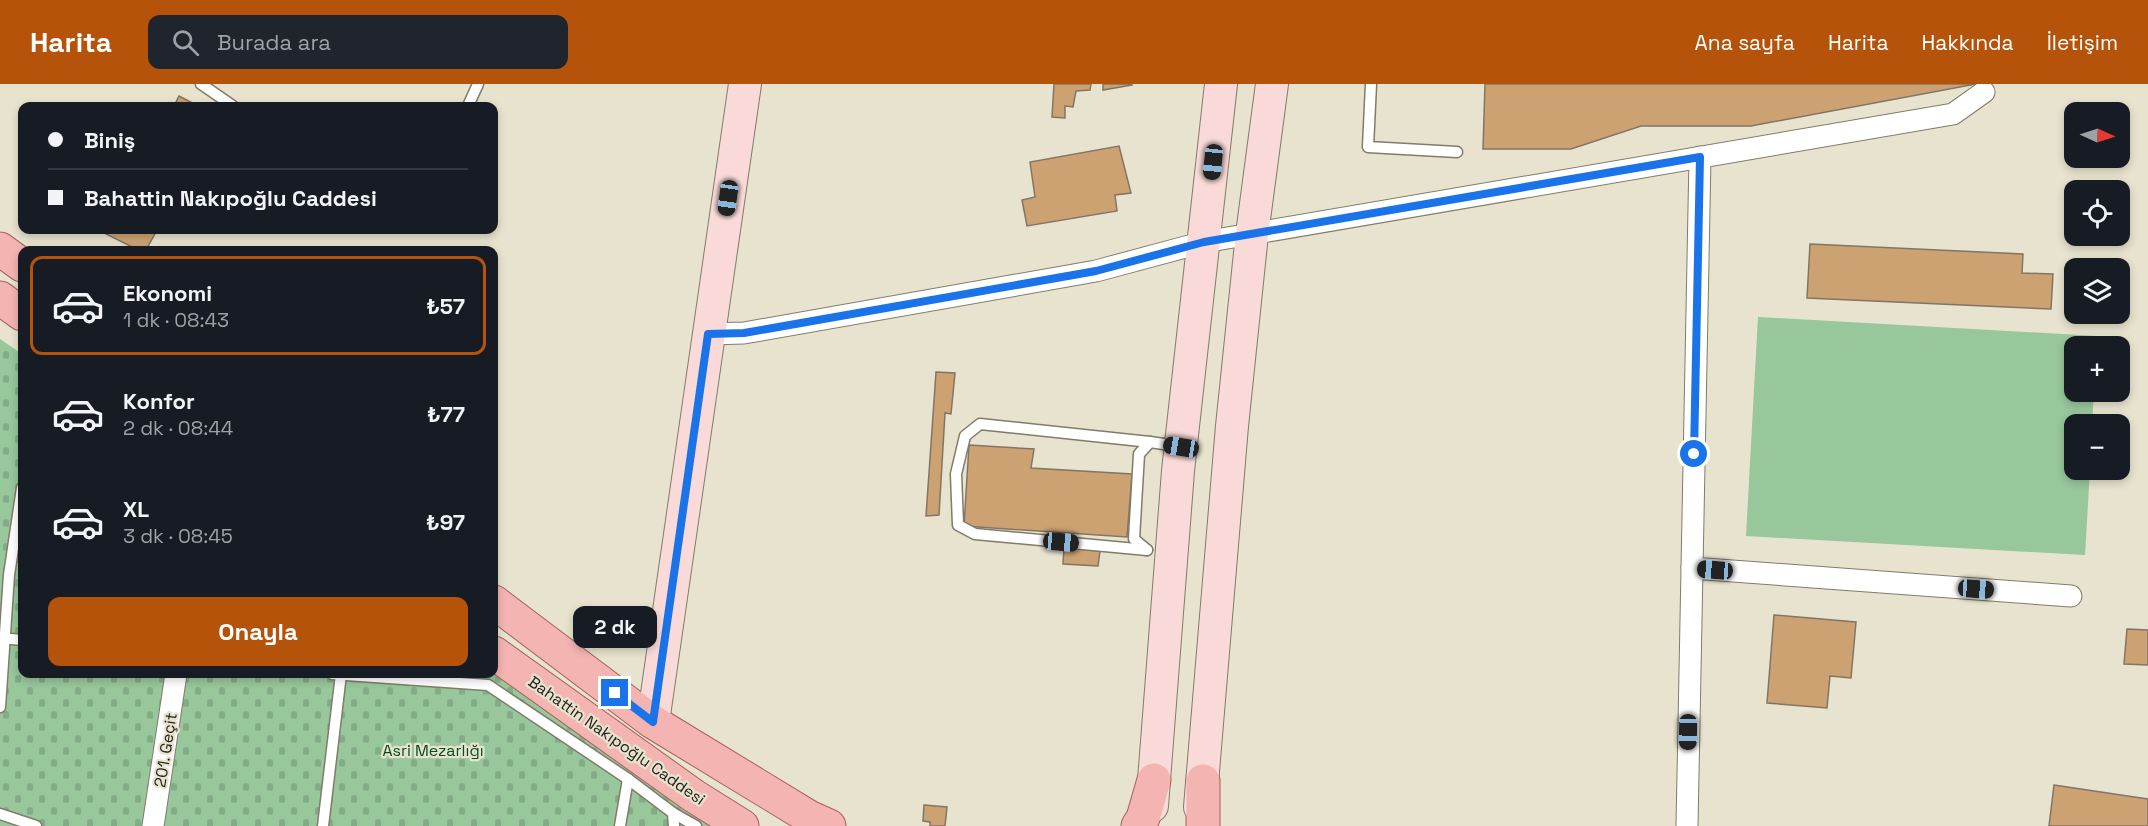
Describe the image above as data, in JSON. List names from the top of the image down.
{
  "streets": {
    "main road": ["Bahattin Nakıpoğlu Caddesi"],
    "street": ["201. Geçit"]
  },
  "parks": ["Asri Mezarlığı"],
  "north": "right",
  "page": {
    "header": "Harita",
    "search": "Burada ara",
    "nav": [
      "Ana sayfa",
      "Harita",
      "Hakkında",
      "İletişim"
    ],
    "map_buttons": ["+", "−"],
    "banner": ["Biniş", "Bahattin Nakıpoğlu Caddesi"],
    "list": [
      {
        "name": "Ekonomi",
        "note": "1 dk · 08:43",
        "value": "₺57"
      },
      {
        "name": "Konfor",
        "note": "2 dk · 08:44",
        "value": "₺77"
      },
      {
        "name": "XL",
        "note": "3 dk · 08:45",
        "value": "₺97"
      }
    ],
    "buttons": "Onayla",
    "bubble": "2 dk"
  }
}
